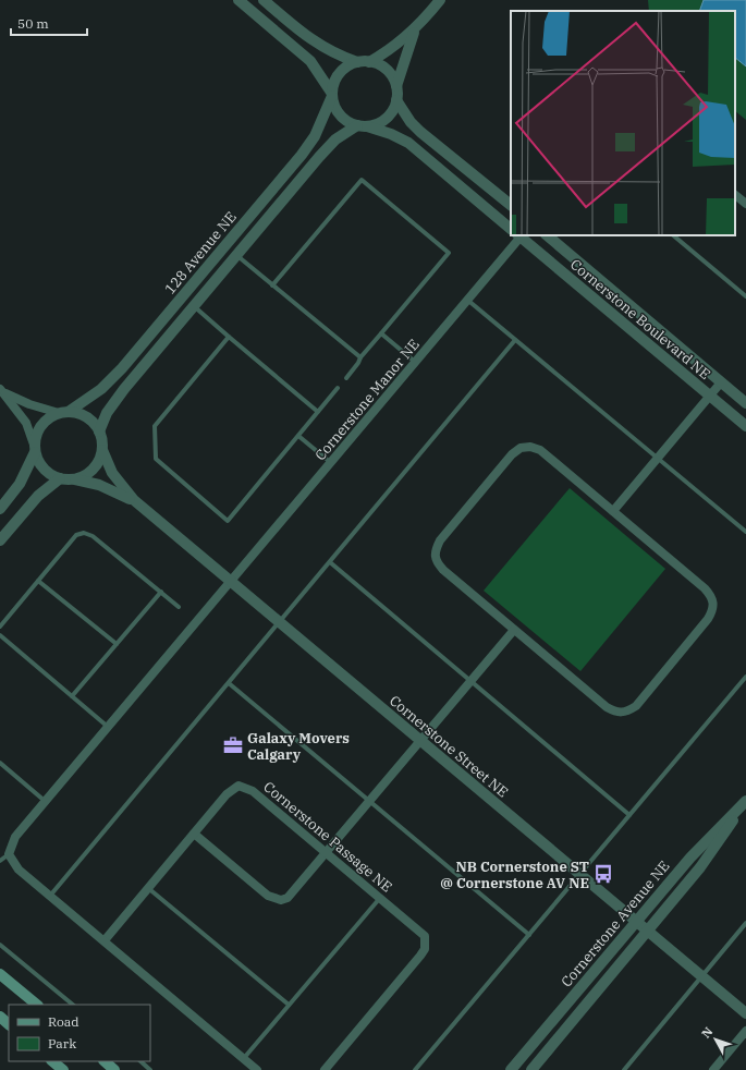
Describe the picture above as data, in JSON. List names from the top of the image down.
{
  "streets": {
    "street": [
      "128 Avenue NE",
      "Cornerstone Boulevard NE",
      "Cornerstone Manor NE",
      "Cornerstone Street NE",
      "Cornerstone Passage NE",
      "Cornerstone Avenue NE"
    ]
  },
  "crossings": [
    ["128 Avenue NE", "Cornerstone Boulevard NE"],
    ["128 Avenue NE", "Cornerstone Street NE"],
    ["Cornerstone Manor NE", "Cornerstone Street NE"],
    ["Cornerstone Street NE", "Cornerstone Avenue NE"]
  ],
  "places": {
    "office": ["Galaxy Movers Calgary"],
    "bus stop": ["NB Cornerstone ST @ Cornerstone AV NE"]
  },
  "legend": ["Road", "Park"],
  "scale_bar": "50 m",
  "north": "top left"
}
